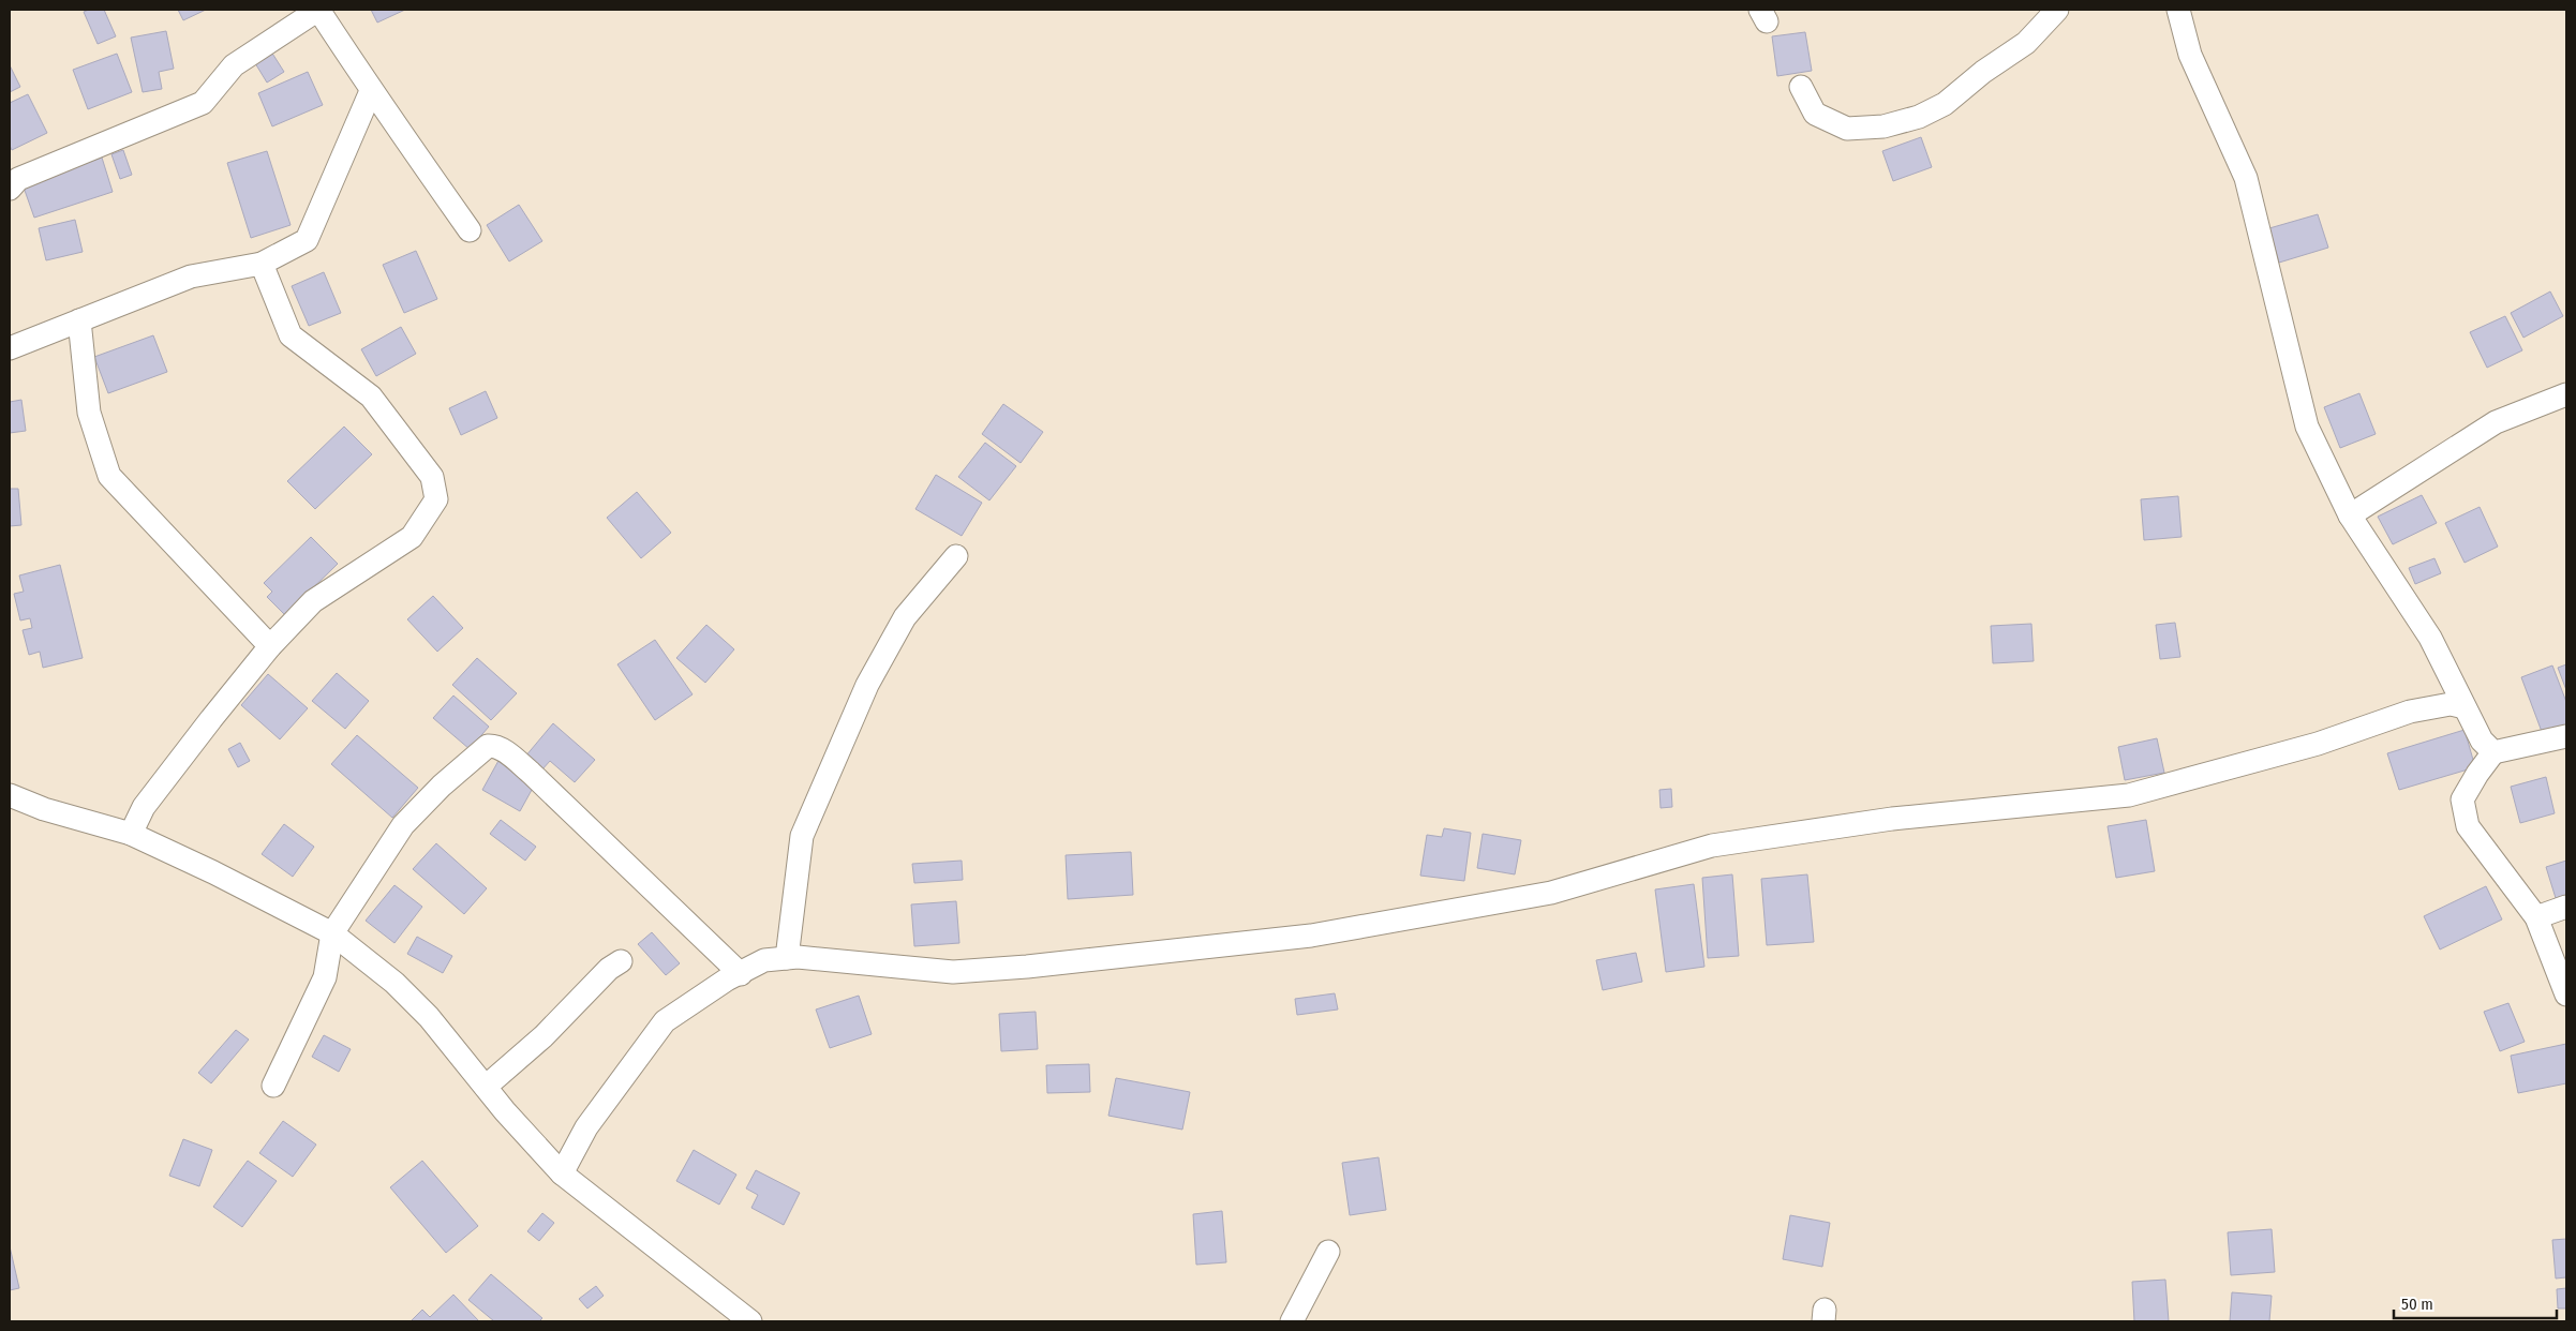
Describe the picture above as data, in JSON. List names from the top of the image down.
{
  "scale_bar": "50 m"
}
